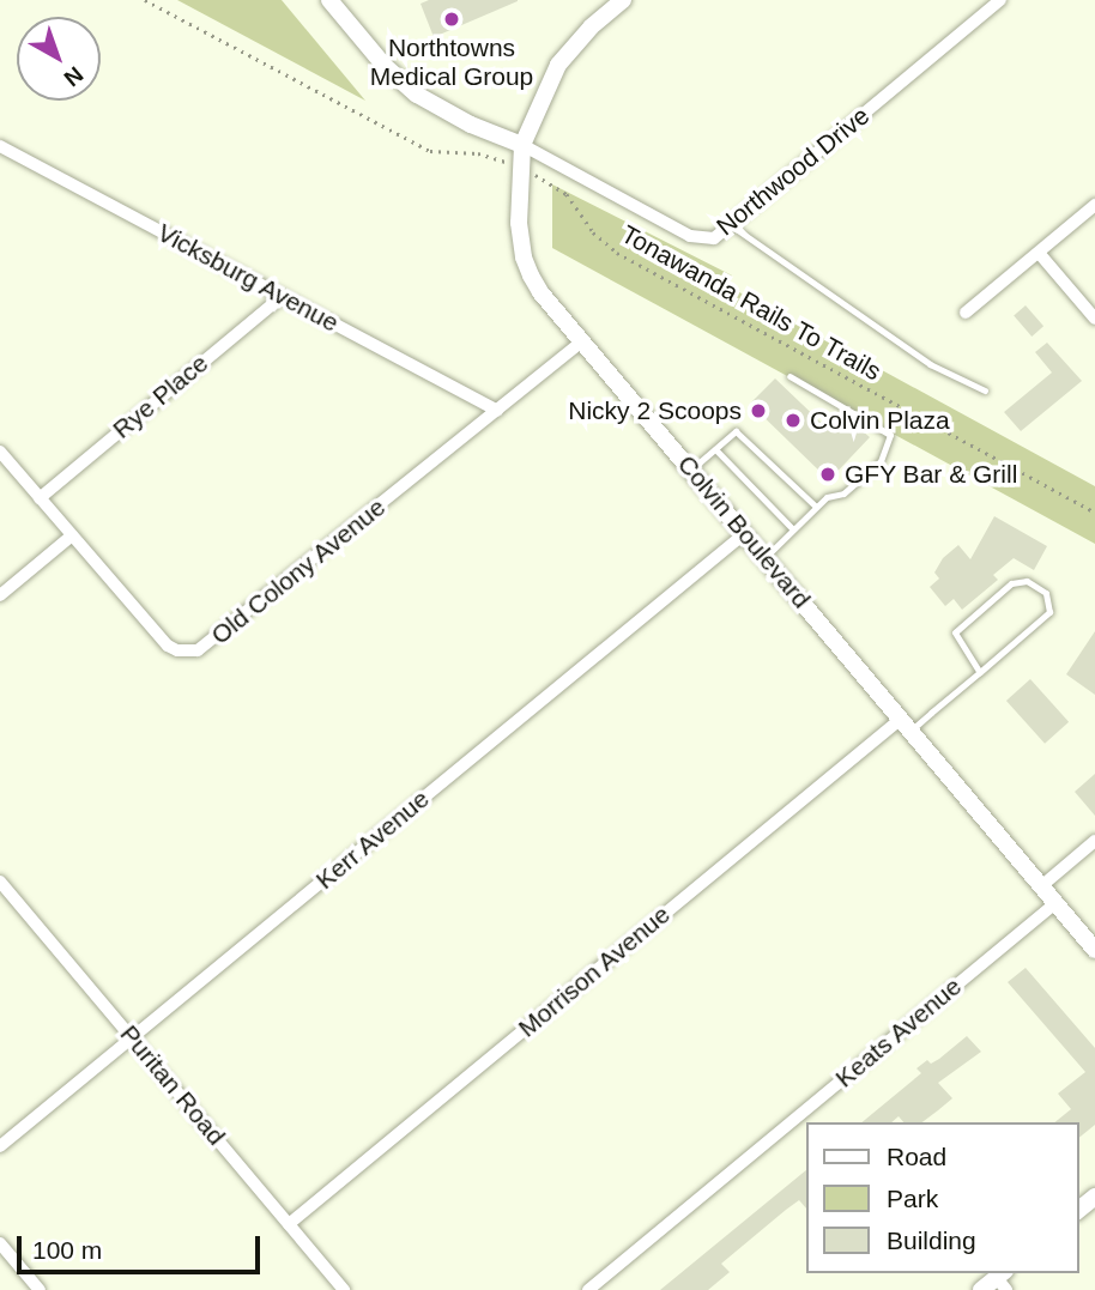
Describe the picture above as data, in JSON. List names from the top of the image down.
{
  "streets": {
    "street": [
      "Northwood Drive",
      "Vicksburg Avenue",
      "Rye Place",
      "Colvin Boulevard",
      "Old Colony Avenue",
      "Kerr Avenue",
      "Morrison Avenue",
      "Keats Avenue",
      "Puritan Road"
    ],
    "path": ["Tonawanda Rails To Trails"]
  },
  "crossings": [
    ["Northwood Drive", "Colvin Boulevard"],
    ["Vicksburg Avenue", "Rye Place"],
    ["Vicksburg Avenue", "Old Colony Avenue"],
    ["Rye Place", "Old Colony Avenue"],
    ["Colvin Boulevard", "Old Colony Avenue"],
    ["Colvin Boulevard", "Kerr Avenue"],
    ["Colvin Boulevard", "Morrison Avenue"],
    ["Colvin Boulevard", "Keats Avenue"],
    ["Kerr Avenue", "Puritan Road"],
    ["Morrison Avenue", "Puritan Road"]
  ],
  "places": [
    "Northtowns Medical Group",
    "Nicky 2 Scoops",
    "Colvin Plaza",
    "GFY Bar & Grill"
  ],
  "legend": ["Road", "Park", "Building"],
  "scale_bar": "100 m",
  "north": "bottom right"
}
